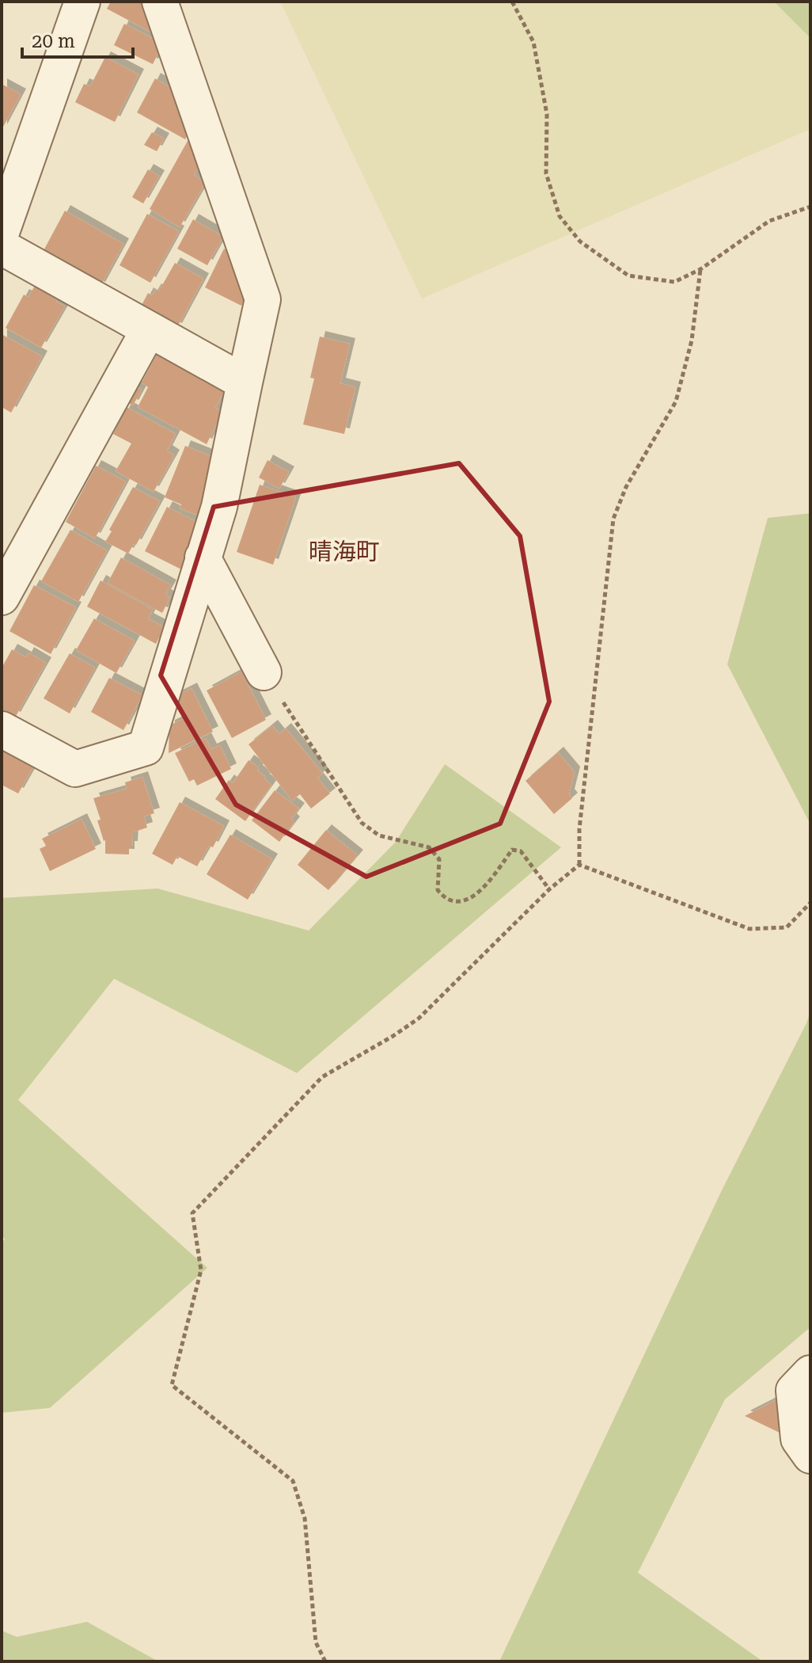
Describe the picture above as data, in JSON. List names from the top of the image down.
{
  "districts": ["晴海町"],
  "scale_bar": "20 m"
}
